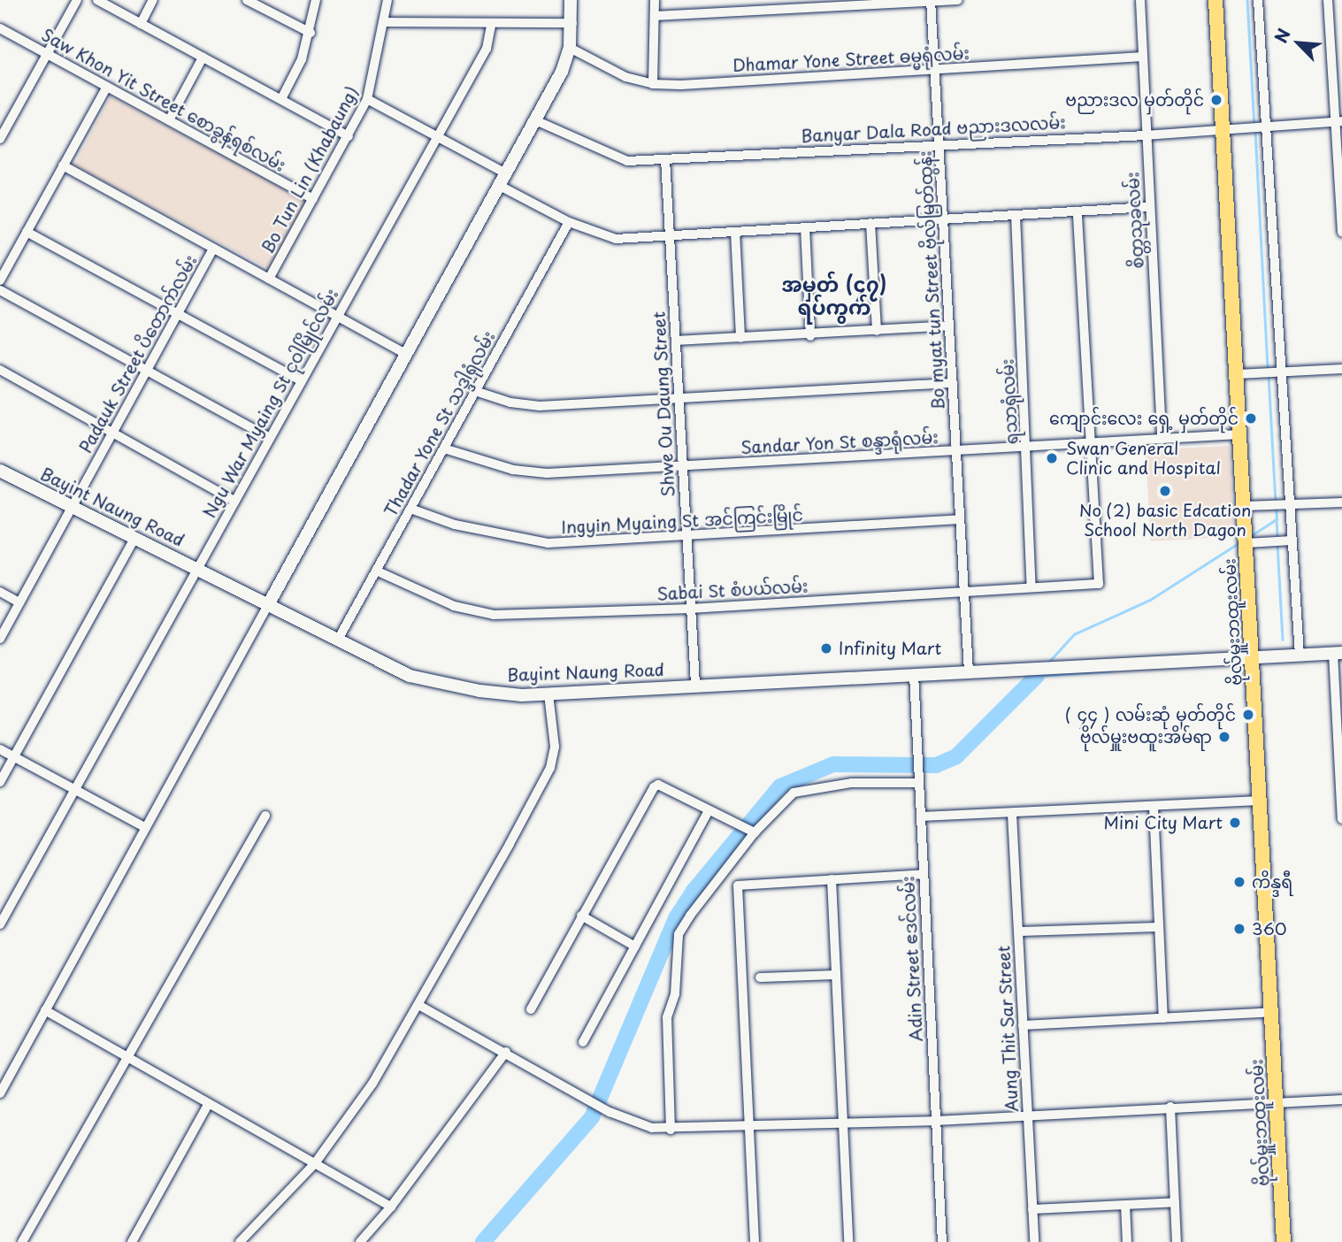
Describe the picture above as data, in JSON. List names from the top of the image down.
{
  "streets": {
    "main road": ["Bayint Naung Road", "ဗိုလ်မှူးဘထူးလမ်း"],
    "street": [
      "Dhamar Yone Street ဓမ္မရုံလမ်း",
      "Saw Khon Yit Street စောခွန်ရစ်လမ်း",
      "Banyar Dala Road ဗညားဒလလမ်း",
      "Bo Tun Lin (Khabaung)",
      "စိတ္တသုခလမ်း",
      "Bo myat tun Street ဗိုလ်မြတ်ထွန်း",
      "Padauk Street ပိတောက်လမ်း",
      "ရသာရုံလမ်း",
      "Ngu War Myaing St ငုဝါမြိုင်လမ်း",
      "Shwe Ou Daung Street",
      "Thadar Yone St သဒ္ဒါရုံလမ်း",
      "Sandar Yon St စန္ဒာရုံလမ်း",
      "Ingyin Myaing St အင်ကြင်းမြိုင်",
      "Sabai St စံပယ်လမ်း",
      "Adin Street ဧဒင်လမ်း",
      "Aung Thit Sar Street"
    ]
  },
  "crossings": [
    ["Dhamar Yone Street ဓမ္မရုံလမ်း", "စိတ္တသုခလမ်း"],
    ["Dhamar Yone Street ဓမ္မရုံလမ်း", "Bo myat tun Street ဗိုလ်မြတ်ထွန်း"],
    ["Saw Khon Yit Street စောခွန်ရစ်လမ်း", "Bo Tun Lin (Khabaung)"],
    ["Banyar Dala Road ဗညားဒလလမ်း", "စိတ္တသုခလမ်း"],
    ["Banyar Dala Road ဗညားဒလလမ်း", "Bo myat tun Street ဗိုလ်မြတ်ထွန်း"],
    ["Banyar Dala Road ဗညားဒလလမ်း", "Shwe Ou Daung Street"],
    ["Banyar Dala Road ဗညားဒလလမ်း", "ဗိုလ်မှူးဘထူးလမ်း"],
    ["စိတ္တသုခလမ်း", "Sandar Yon St စန္ဒာရုံလမ်း"],
    ["Bo myat tun Street ဗိုလ်မြတ်ထွန်း", "Sandar Yon St စန္ဒာရုံလမ်း"],
    ["Bo myat tun Street ဗိုလ်မြတ်ထွန်း", "Bayint Naung Road"],
    ["Bo myat tun Street ဗိုလ်မြတ်ထွန်း", "Ingyin Myaing St အင်ကြင်းမြိုင်"],
    ["Bo myat tun Street ဗိုလ်မြတ်ထွန်း", "Sabai St စံပယ်လမ်း"],
    ["Padauk Street ပိတောက်လမ်း", "Bayint Naung Road"],
    ["ရသာရုံလမ်း", "Sandar Yon St စန္ဒာရုံလမ်း"],
    ["ရသာရုံလမ်း", "Sabai St စံပယ်လမ်း"],
    ["Ngu War Myaing St ငုဝါမြိုင်လမ်း", "Bayint Naung Road"],
    ["Shwe Ou Daung Street", "Sandar Yon St စန္ဒာရုံလမ်း"],
    ["Shwe Ou Daung Street", "Bayint Naung Road"],
    ["Shwe Ou Daung Street", "Ingyin Myaing St အင်ကြင်းမြိုင်"],
    ["Shwe Ou Daung Street", "Sabai St စံပယ်လမ်း"],
    ["Thadar Yone St သဒ္ဒါရုံလမ်း", "Sandar Yon St စန္ဒာရုံလမ်း"],
    ["Thadar Yone St သဒ္ဒါရုံလမ်း", "Bayint Naung Road"],
    ["Thadar Yone St သဒ္ဒါရုံလမ်း", "Ingyin Myaing St အင်ကြင်းမြိုင်"],
    ["Thadar Yone St သဒ္ဒါရုံလမ်း", "Sabai St စံပယ်လမ်း"],
    ["Sandar Yon St စန္ဒာရုံလမ်း", "Sabai St စံပယ်လမ်း"],
    ["Sandar Yon St စန္ဒာရုံလမ်း", "ဗိုလ်မှူးဘထူးလမ်း"],
    ["Bayint Naung Road", "ဗိုလ်မှူးဘထူးလမ်း"],
    ["Bayint Naung Road", "Adin Street ဧဒင်လမ်း"]
  ],
  "districts": ["အမှတ် (၄၇) ရပ်ကွက်"],
  "places": [
    "ဗညားဒလ မှတ်တိုင်",
    "ကျောင်းလေး ရှေ့ မှတ်တိုင်",
    "Swan General Clinic and Hospital",
    "No (2) basic Edcation School North Dagon",
    "Infinity Mart",
    "( ၄၄ ) လမ်းဆုံ မှတ်တိုင်",
    "ဗိုလ်မှူးဗထူးအိမ်ရာ",
    "Mini City Mart",
    "ကိန္ဒရီ",
    "360"
  ],
  "north": "top left"
}
